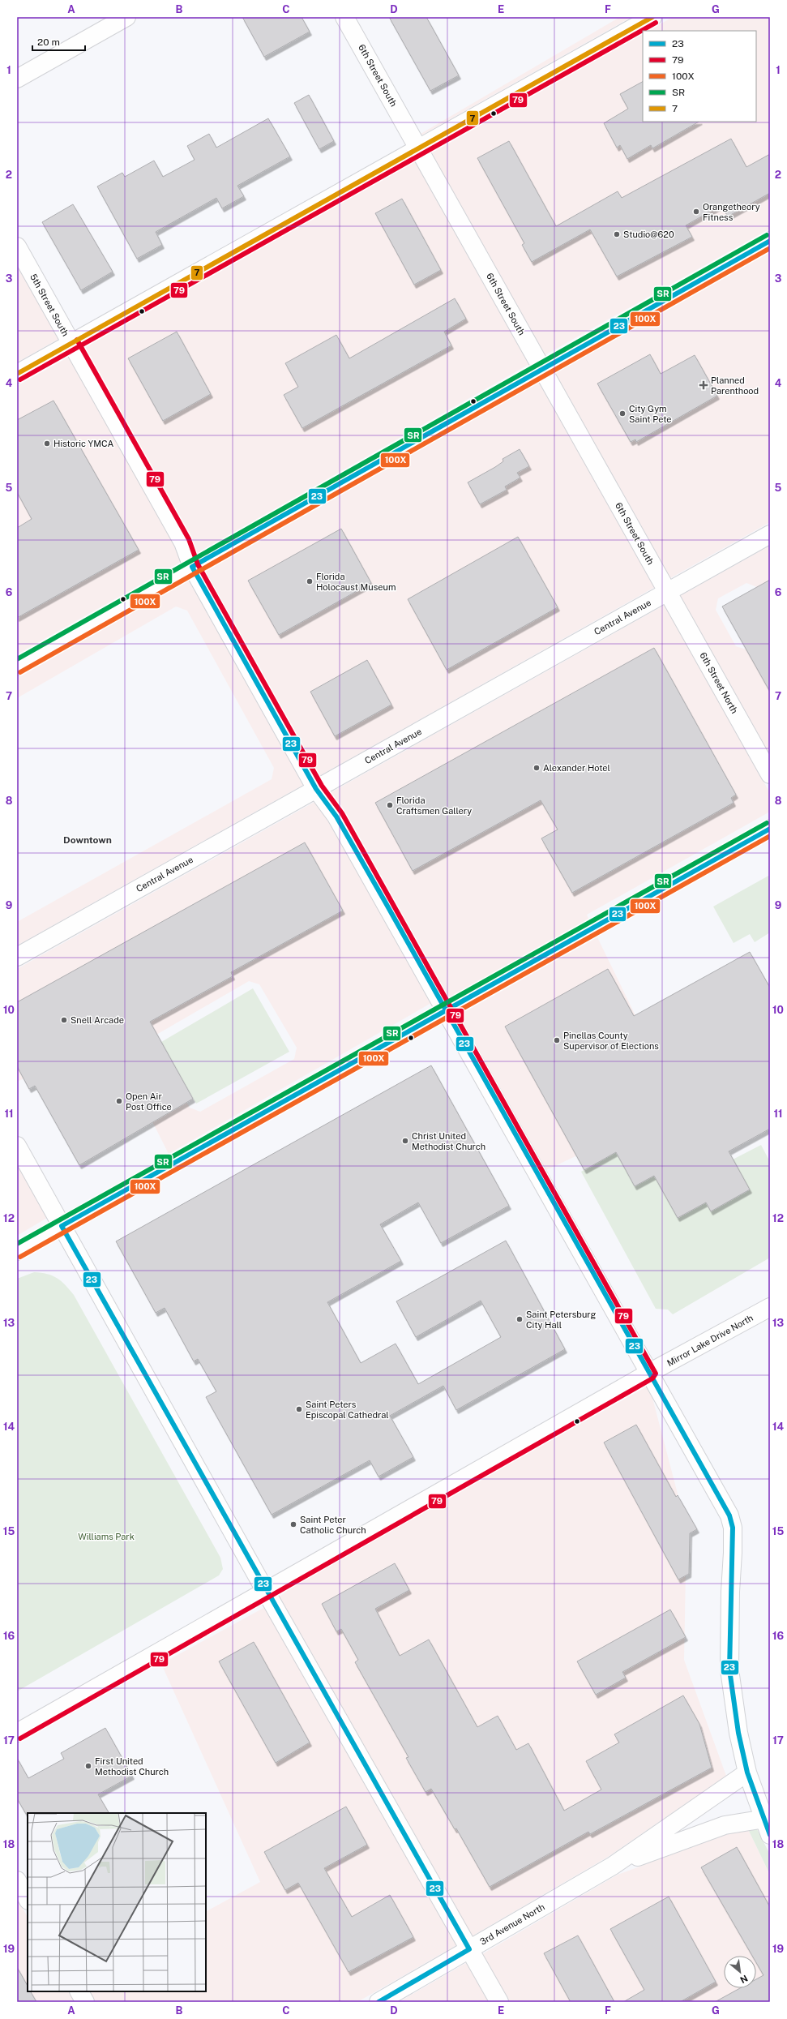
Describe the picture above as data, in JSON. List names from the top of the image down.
{
  "streets": {
    "street": [
      "6th Street South",
      "5th Street South",
      "Central Avenue",
      "6th Street North",
      "Mirror Lake Drive North",
      "3rd Avenue North"
    ]
  },
  "crossings": [
    ["6th Street South", "Central Avenue"],
    ["6th Street South", "6th Street North"],
    ["5th Street South", "Central Avenue"],
    ["5th Street South", "Mirror Lake Drive North"],
    ["5th Street South", "3rd Avenue North"],
    ["Central Avenue", "6th Street North"]
  ],
  "districts": ["Downtown"],
  "parks": ["Williams Park"],
  "places": {
    "other": [
      "Orangetheory Fitness",
      "Studio@620",
      "City Gym Saint Pete",
      "Historic YMCA",
      "Florida Holocaust Museum",
      "Alexander Hotel",
      "Florida Craftsmen Gallery",
      "Snell Arcade",
      "Pinellas County Supervisor of Elections",
      "Open Air Post Office",
      "Christ United Methodist Church",
      "Saint Petersburg City Hall",
      "Saint Peters Episcopal Cathedral",
      "Saint Peter Catholic Church",
      "First United Methodist Church"
    ],
    "health": ["Planned Parenthood"]
  },
  "lines": [
    "transit line 7",
    "transit line 79",
    "transit line SR",
    "transit line 23",
    "transit line 100X"
  ],
  "legend": [
    "23",
    "79",
    "100X",
    "SR",
    "7"
  ],
  "scale_bar": "20 m",
  "north": "bottom right",
  "grid": {
    "columns": [
      "A",
      "B",
      "C",
      "D",
      "E",
      "F",
      "G"
    ],
    "rows": [
      "1",
      "2",
      "3",
      "4",
      "5",
      "6",
      "7",
      "8",
      "9",
      "10",
      "11",
      "12",
      "13",
      "14",
      "15",
      "16",
      "17",
      "18",
      "19"
    ]
  }
}
